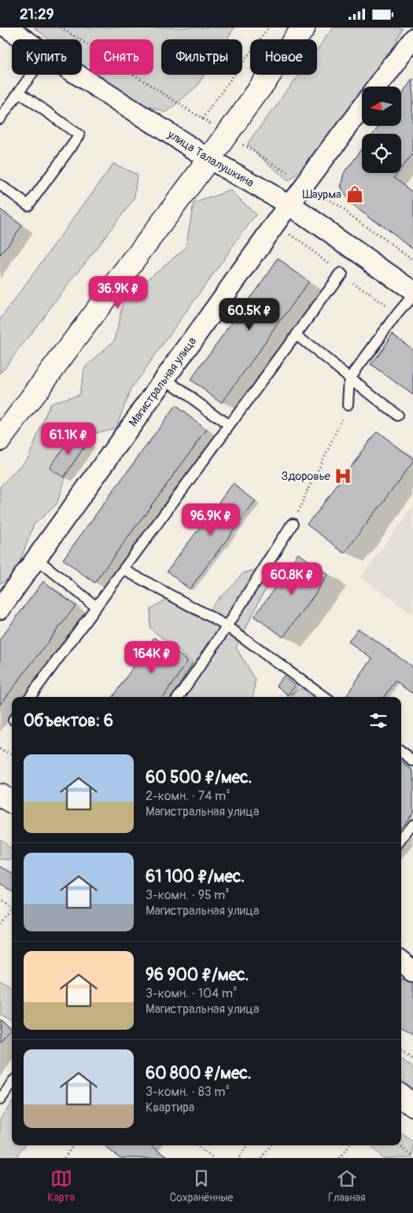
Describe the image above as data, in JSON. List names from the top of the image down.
{
  "streets": {
    "street": ["улица Талалушкина", "Магистральная улица"]
  },
  "crossings": [
    ["улица Талалушкина", "Магистральная улица"]
  ],
  "places": {
    "shop": ["Шаурма"],
    "hospital": ["Здоровье"]
  },
  "north": "left",
  "page": {
    "status": "21:29",
    "chip": [
      "Купить",
      "Снять",
      "Фильтры",
      "Новое"
    ],
    "price": [
      "36.9K ₽",
      "60.5K ₽",
      "61.1K ₽",
      "96.9K ₽",
      "60.8K ₽",
      "164K ₽"
    ],
    "heading": "Объектов: 6",
    "list": [
      {
        "name": "60 500 ₽/мес.",
        "note": "2-комн. · 74 m² · Магистральная улица"
      },
      {
        "name": "61 100 ₽/мес.",
        "note": "3-комн. · 95 m² · Магистральная улица"
      },
      {
        "name": "96 900 ₽/мес.",
        "note": "3-комн. · 104 m² · Магистральная улица"
      },
      {
        "name": "60 800 ₽/мес.",
        "note": "3-комн. · 83 m² · Квартира"
      }
    ],
    "tabs": ["Карта", "Сохранённые", "Главная"]
  }
}
